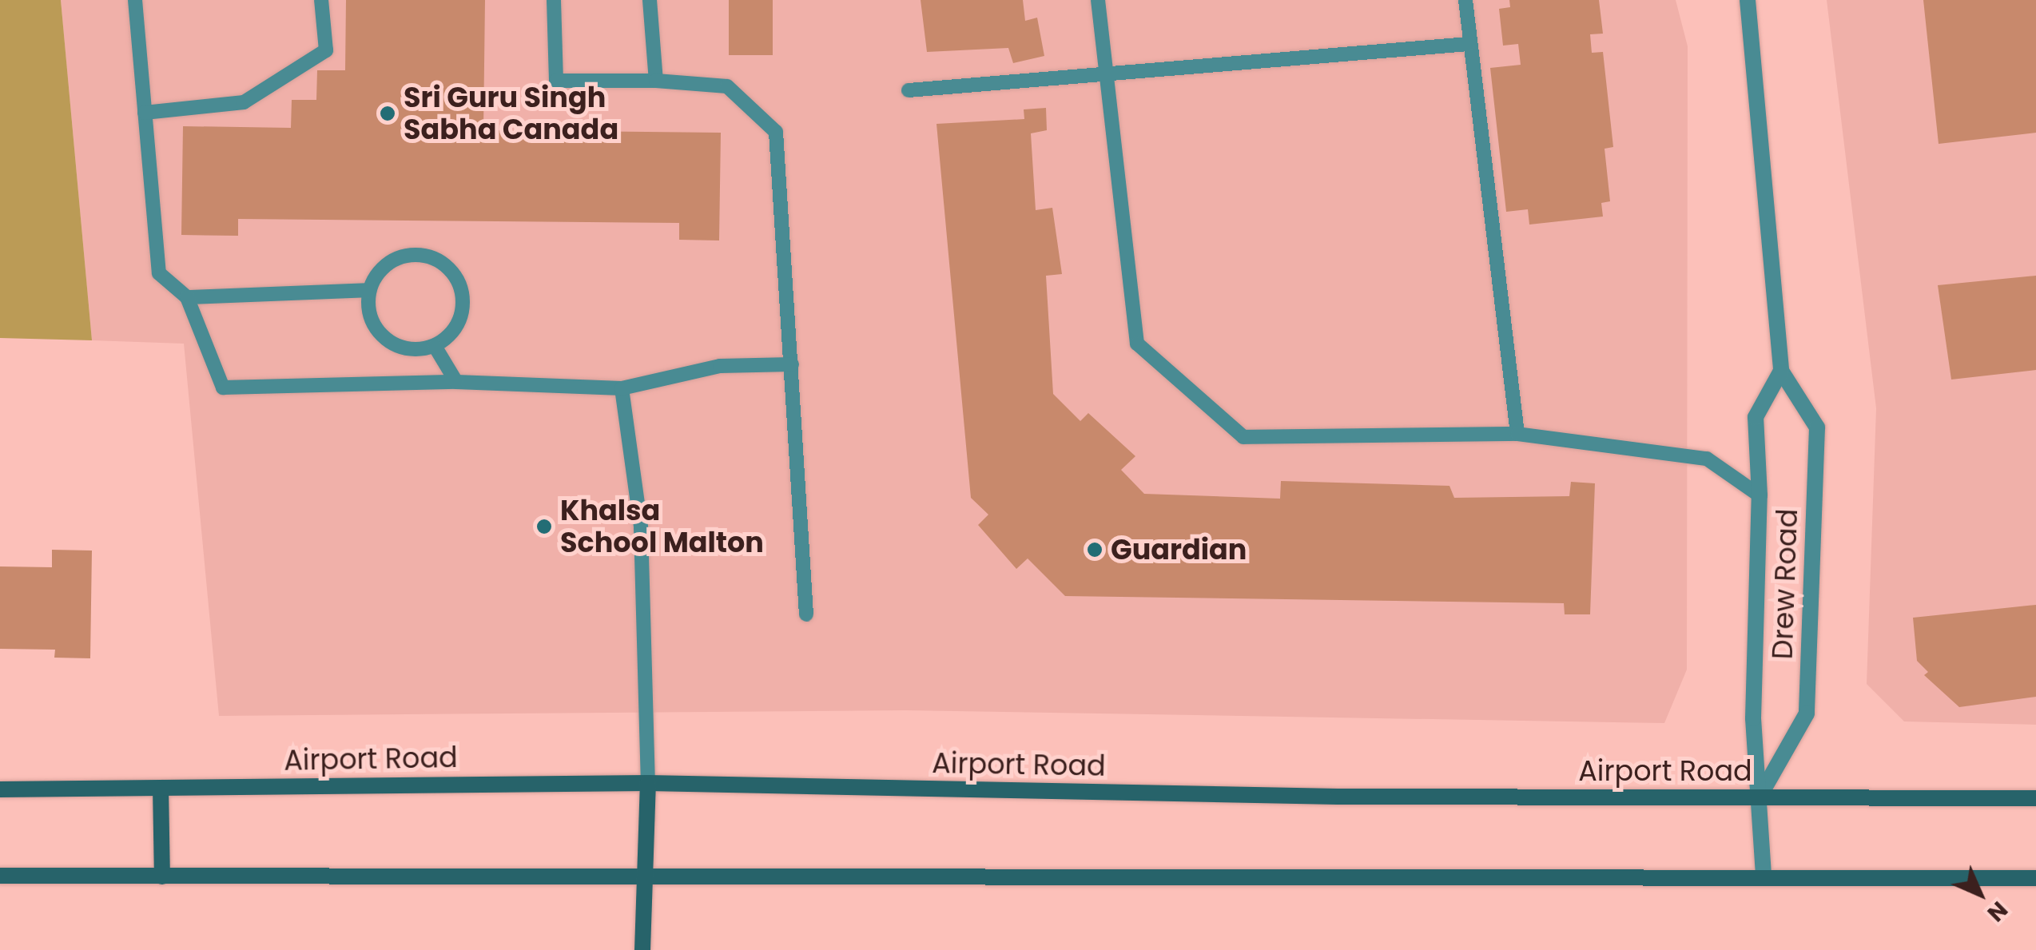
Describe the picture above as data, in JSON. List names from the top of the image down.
{
  "streets": {
    "main road": ["Airport Road"],
    "street": ["Drew Road"]
  },
  "crossings": [
    ["Drew Road", "Airport Road"]
  ],
  "places": ["Sri Guru Singh Sabha Canada", "Khalsa School Malton", "Guardian"],
  "north": "bottom right"
}
